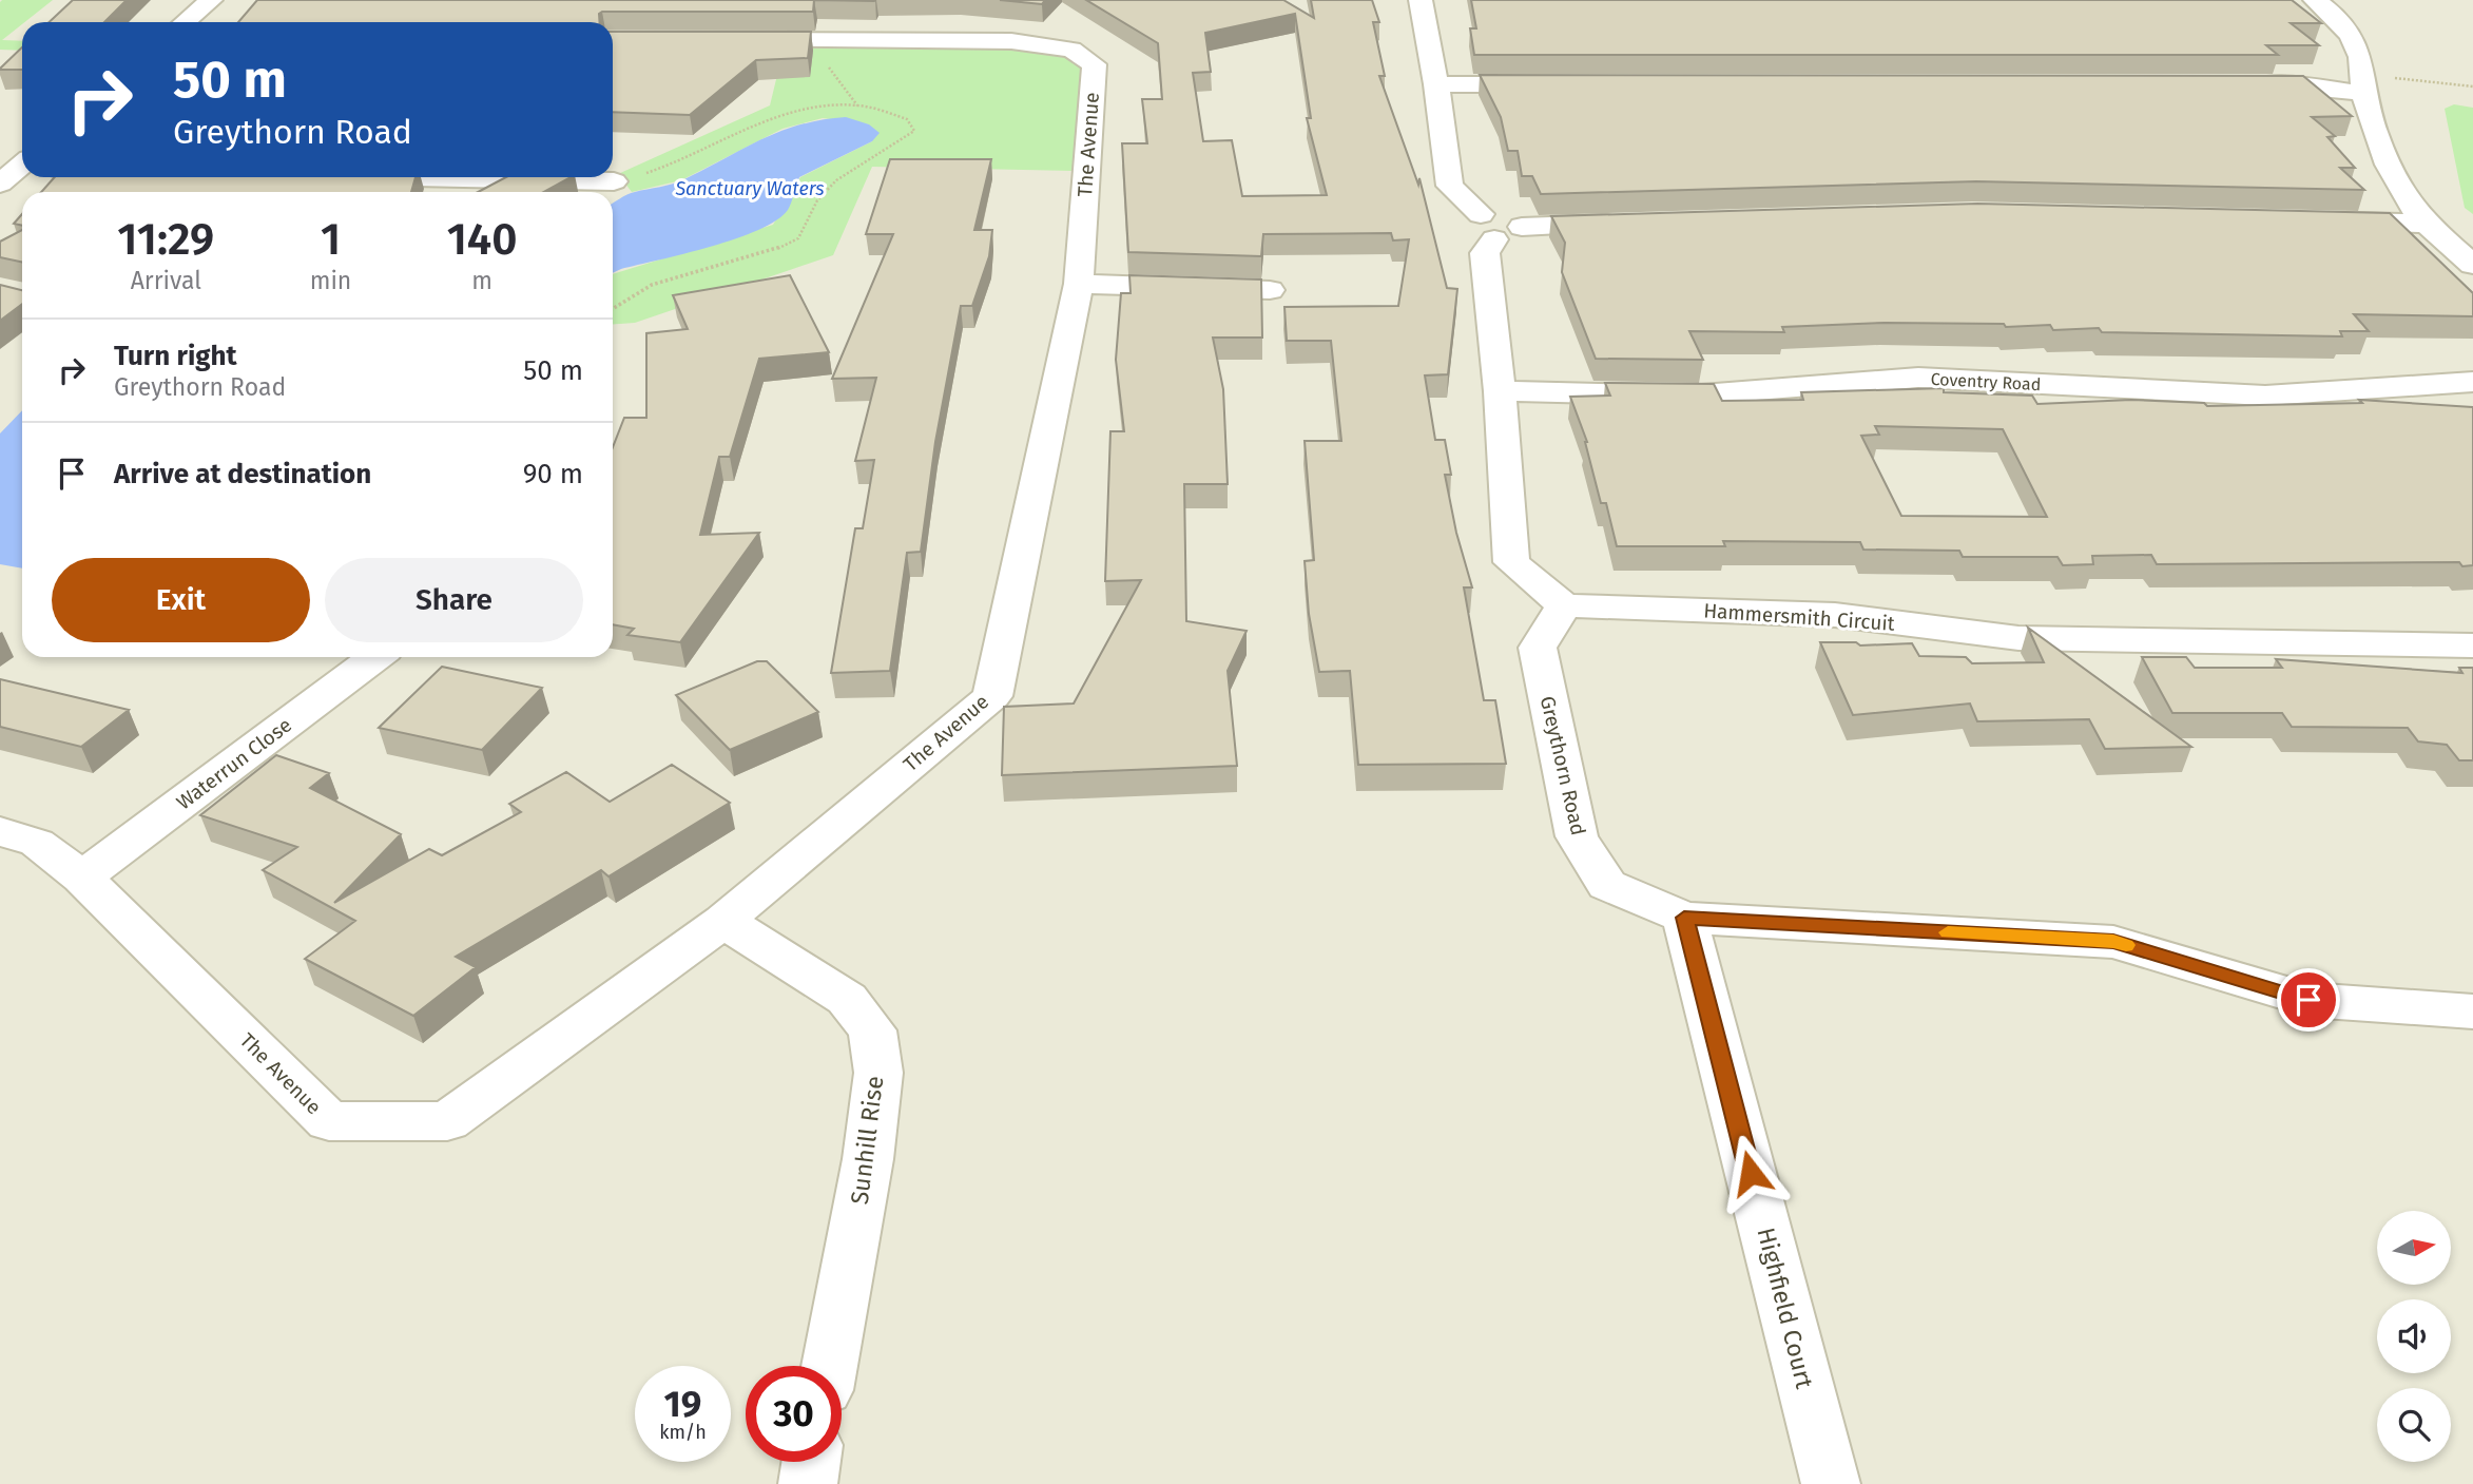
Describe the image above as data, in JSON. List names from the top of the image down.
{
  "streets": {
    "street": [
      "The Avenue",
      "Coventry Road",
      "Hammersmith Circuit",
      "Waterrun Close",
      "Greythorn Road",
      "Sunhill Rise",
      "Highfield Court"
    ]
  },
  "crossings": [
    ["The Avenue", "Waterrun Close"],
    ["The Avenue", "Sunhill Rise"],
    ["Hammersmith Circuit", "Greythorn Road"],
    ["Greythorn Road", "Highfield Court"]
  ],
  "water": ["Sanctuary Waters"],
  "north": "right",
  "page": {
    "turn": ["50 m", "Greythorn Road"],
    "eta": [
      "11:29",
      "Arrival",
      "1",
      "min",
      "140",
      "m"
    ],
    "list": [
      {
        "name": "Turn right",
        "note": "Greythorn Road",
        "value": "50 m"
      },
      {
        "name": "Arrive at destination",
        "value": "90 m"
      }
    ],
    "buttons": ["Exit", "Share"],
    "speed": "19 km/h",
    "limit": "30"
  }
}
